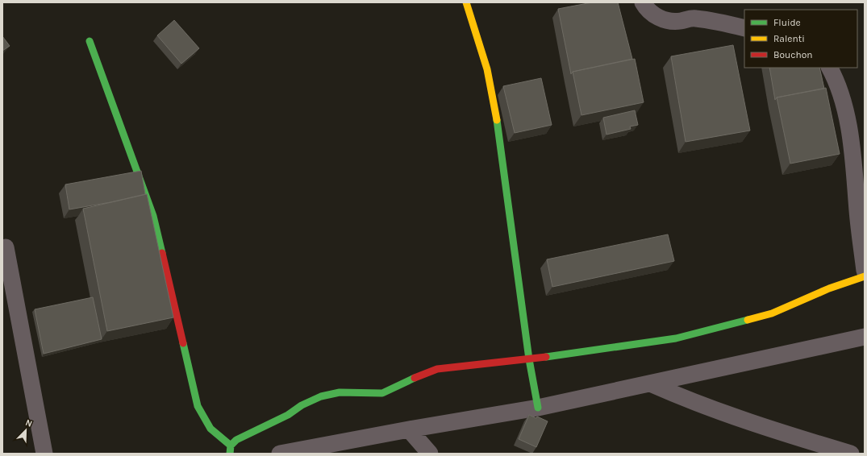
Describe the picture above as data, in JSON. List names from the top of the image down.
{
  "legend": ["Fluide", "Ralenti", "Bouchon"],
  "north": "top right"
}
